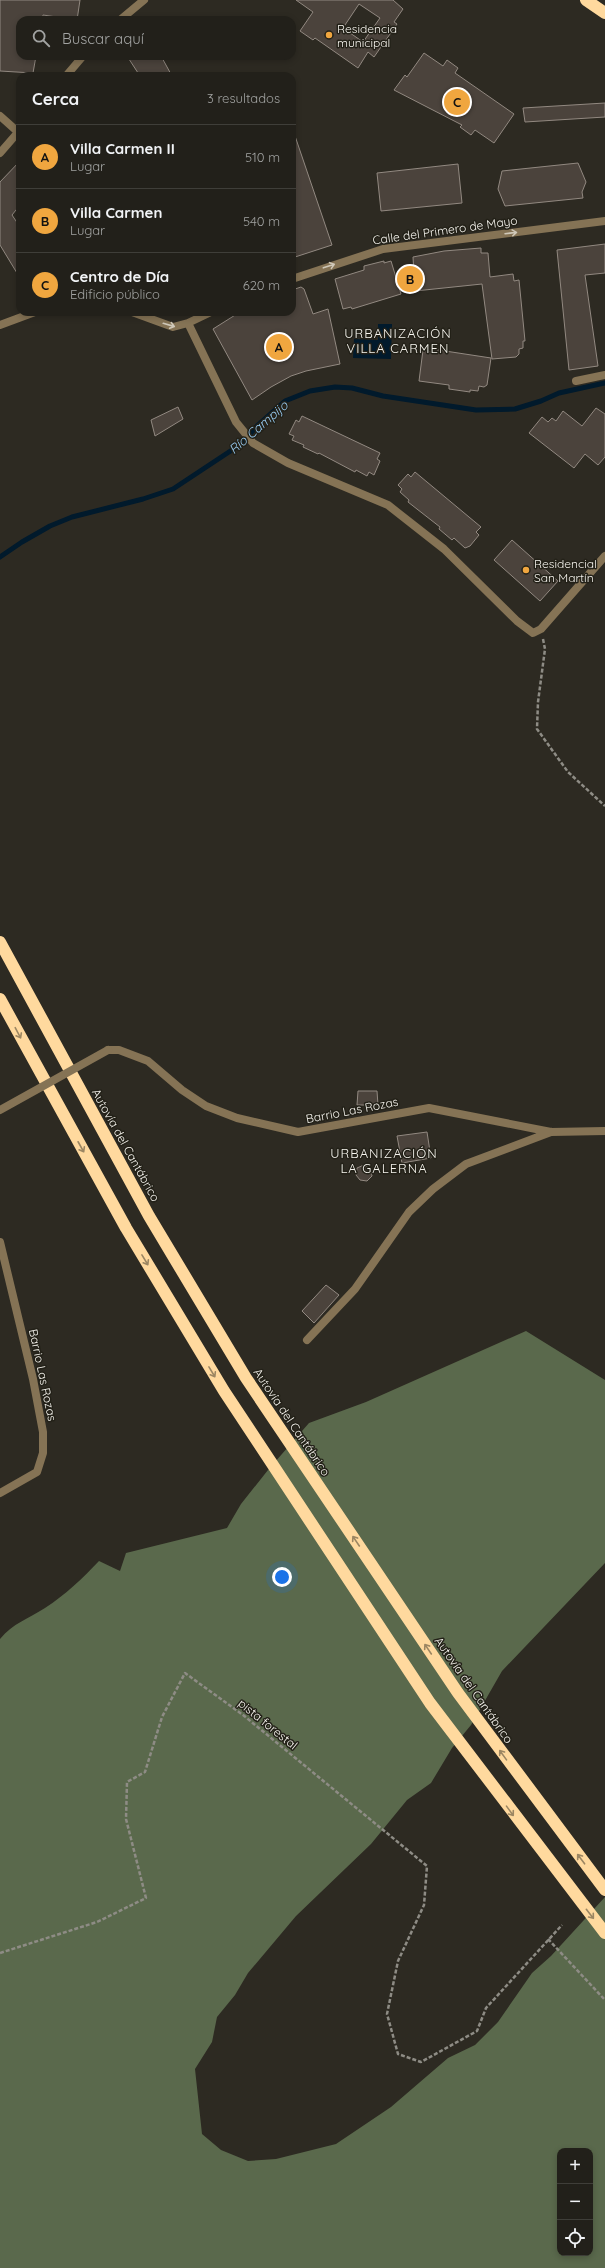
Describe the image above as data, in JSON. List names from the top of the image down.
{
  "streets": {
    "highway": ["Autovía del Cantábrico"],
    "street": ["Calle del Primero de Mayo", "Barrio Las Rozas"],
    "path": ["pista forestal"]
  },
  "one_way": ["Calle del Primero de Mayo"],
  "districts": ["URBANIZACIÓN VILLA CARMEN", "URBANIZACIÓN LA GALERNA"],
  "water": ["Río Campijo"],
  "places": ["Residencia municipal", "Residencial San Martín"],
  "page": {
    "search": "Buscar aquí",
    "heading": ["Cerca", "3 resultados"],
    "pins": ["C", "B", "A"],
    "list": [
      {
        "mark": "A",
        "name": "Villa Carmen II",
        "note": "Lugar",
        "value": "510 m"
      },
      {
        "mark": "B",
        "name": "Villa Carmen",
        "note": "Lugar",
        "value": "540 m"
      },
      {
        "mark": "C",
        "name": "Centro de Día",
        "note": "Edificio público",
        "value": "620 m"
      }
    ],
    "map_buttons": ["+", "−"]
  }
}
